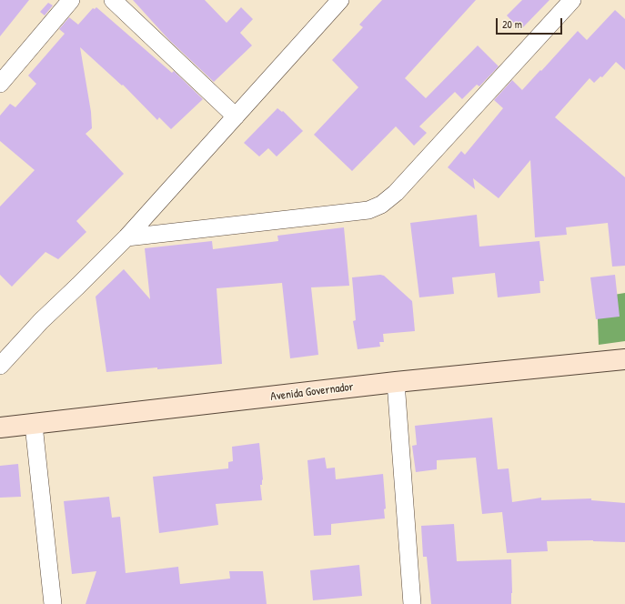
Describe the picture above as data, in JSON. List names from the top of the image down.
{
  "streets": {
    "street": ["Avenida Governador"]
  },
  "scale_bar": "20 m"
}
